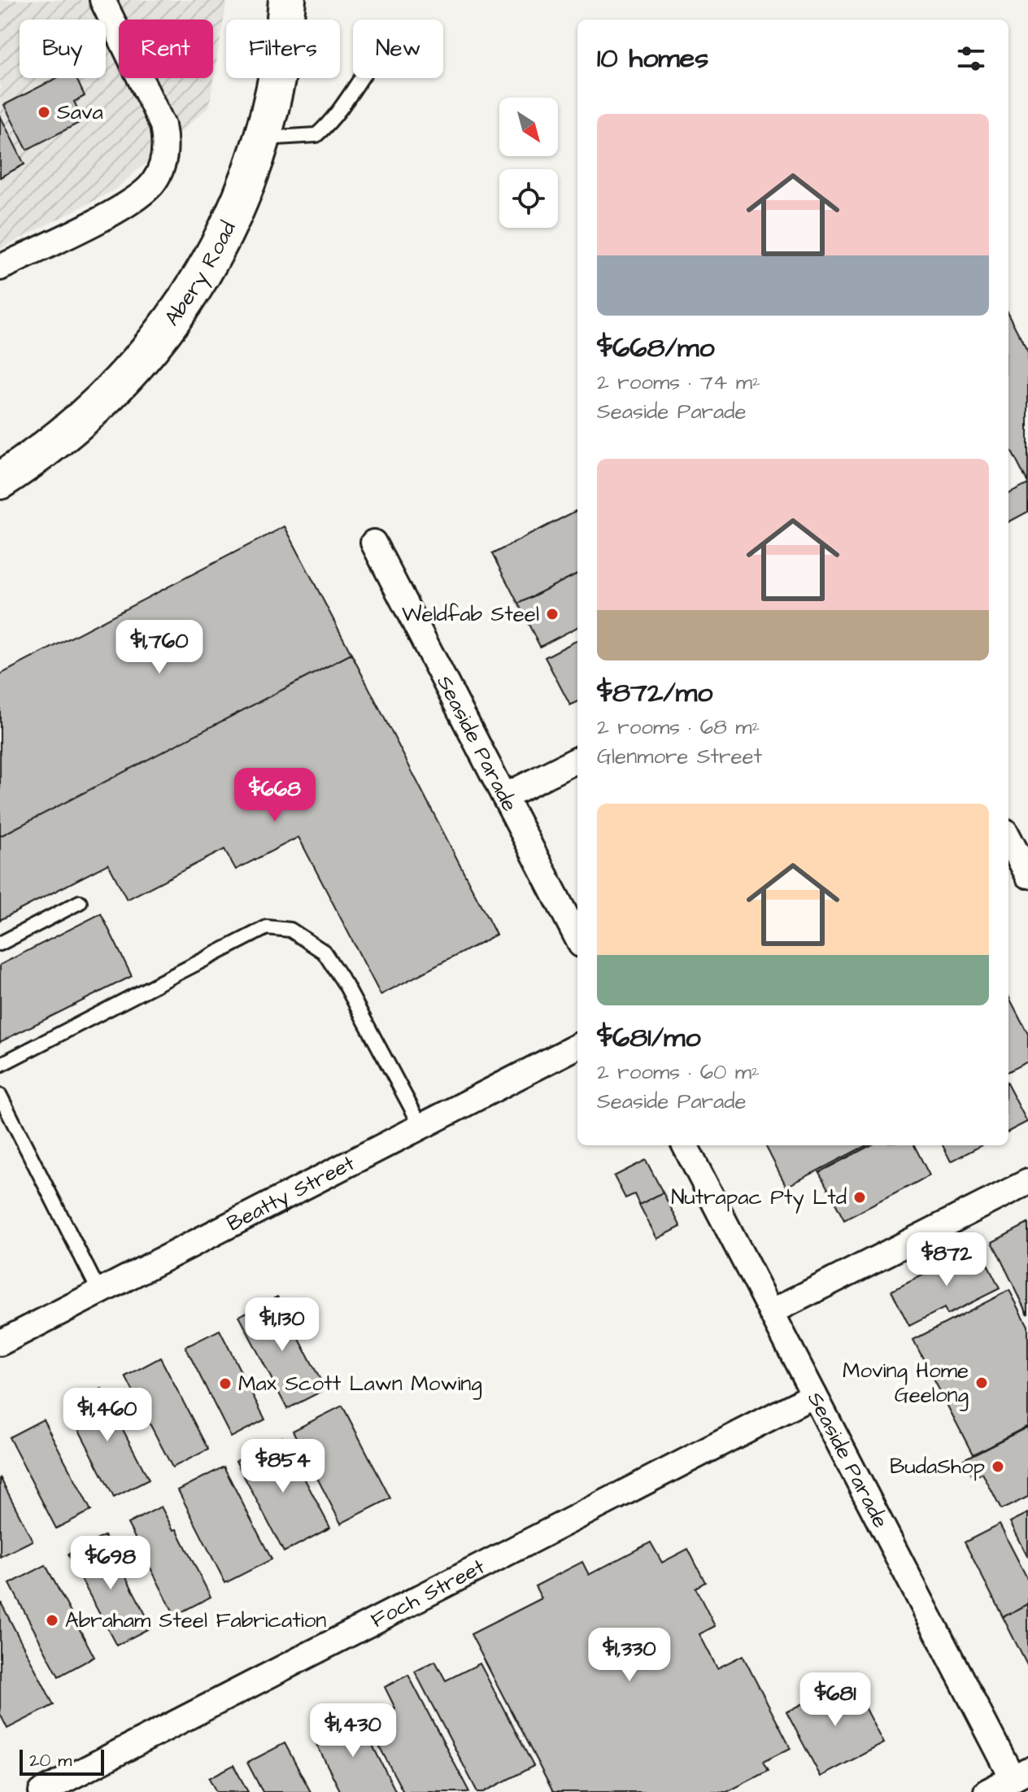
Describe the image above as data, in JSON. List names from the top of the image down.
{
  "streets": {
    "main road": ["Abery Road"],
    "street": ["Seaside Parade", "Beatty Street", "Foch Street"]
  },
  "crossings": [
    ["Seaside Parade", "Foch Street"]
  ],
  "places": [
    "Sava",
    "Weldfab Steel",
    "Nutrapac Pty Ltd",
    "Moving Home Geelong",
    "Max Scott Lawn Mowing",
    "BudaShop",
    "Abraham Steel Fabrication"
  ],
  "scale_bar": "20 m",
  "north": "bottom right",
  "page": {
    "chip": [
      "Buy",
      "Rent",
      "Filters",
      "New"
    ],
    "heading": "10 homes",
    "list": [
      {
        "name": "$668/mo",
        "note": "2 rooms · 74 m² · Seaside Parade"
      },
      {
        "name": "$872/mo",
        "note": "2 rooms · 68 m² · Glenmore Street"
      },
      {
        "name": "$681/mo",
        "note": "2 rooms · 60 m² · Seaside Parade"
      }
    ],
    "price": [
      "$1,760",
      "$668",
      "$872",
      "$1,130",
      "$1,460",
      "$854",
      "$698",
      "$1,330",
      "$681",
      "$1,430"
    ],
    "scale": "20 m"
  }
}
